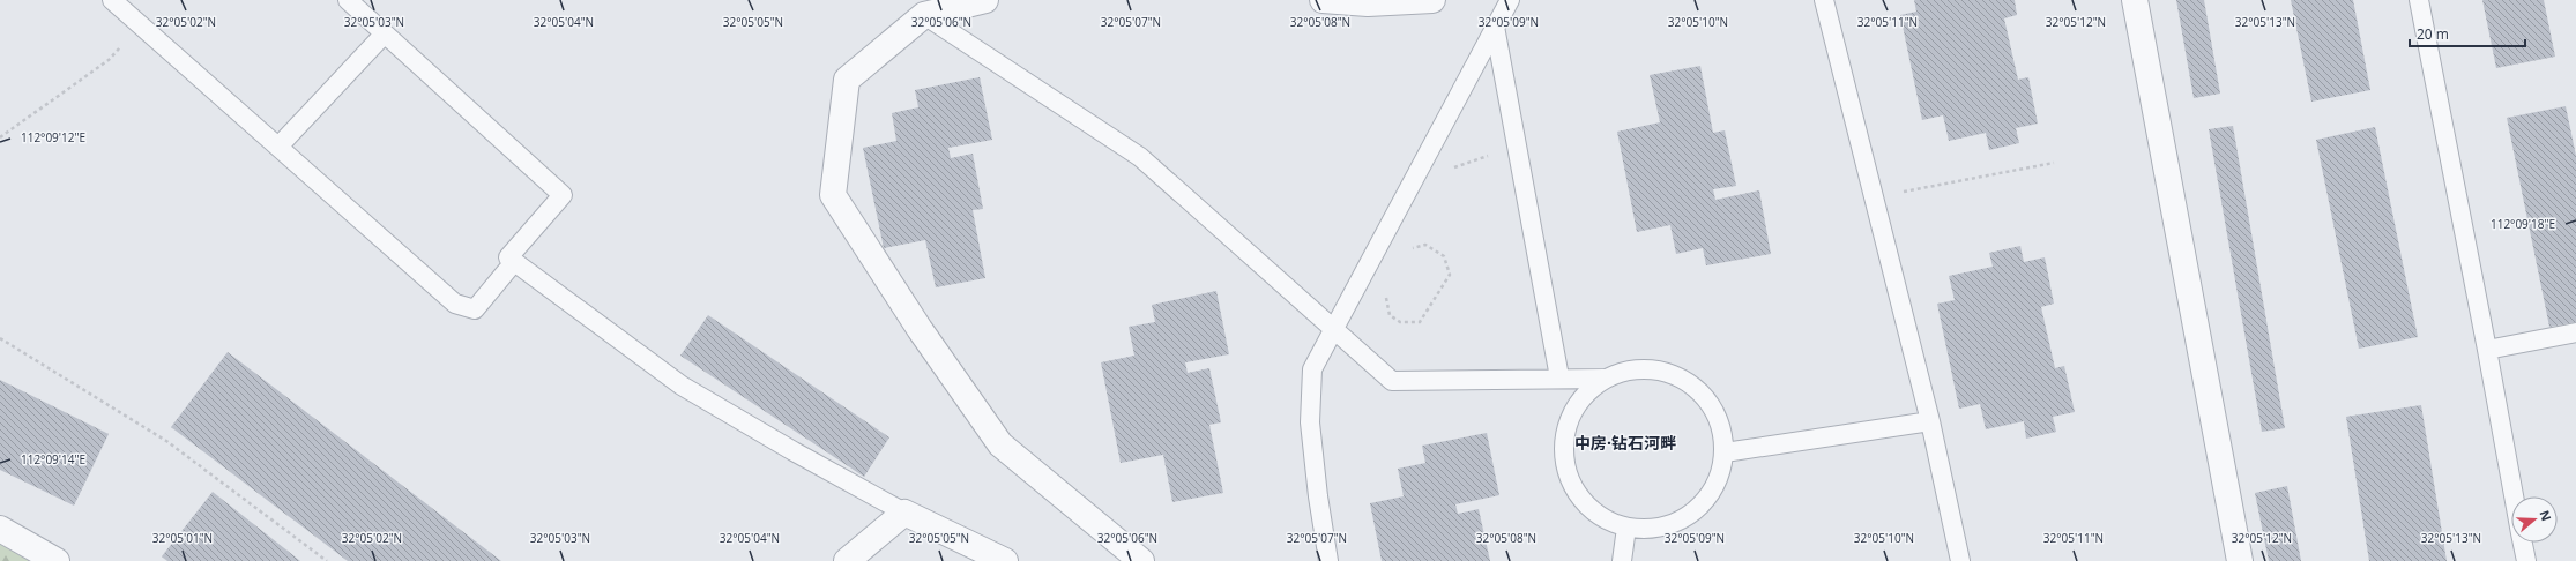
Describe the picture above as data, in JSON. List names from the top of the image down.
{
  "districts": ["中房·钻石河畔"],
  "scale_bar": "20 m",
  "north": "right",
  "coordinates": [
    "32°05'02\"N",
    "32°05'03\"N",
    "32°05'04\"N",
    "32°05'05\"N",
    "32°05'06\"N",
    "32°05'07\"N",
    "32°05'10\"N",
    "32°05'11\"N",
    "32°05'08\"N",
    "32°05'09\"N",
    "32°05'12\"N",
    "32°05'13\"N",
    "112°09'12\"E",
    "112°09'18\"E",
    "112°09'14\"E",
    "32°05'01\"N"
  ]
}
